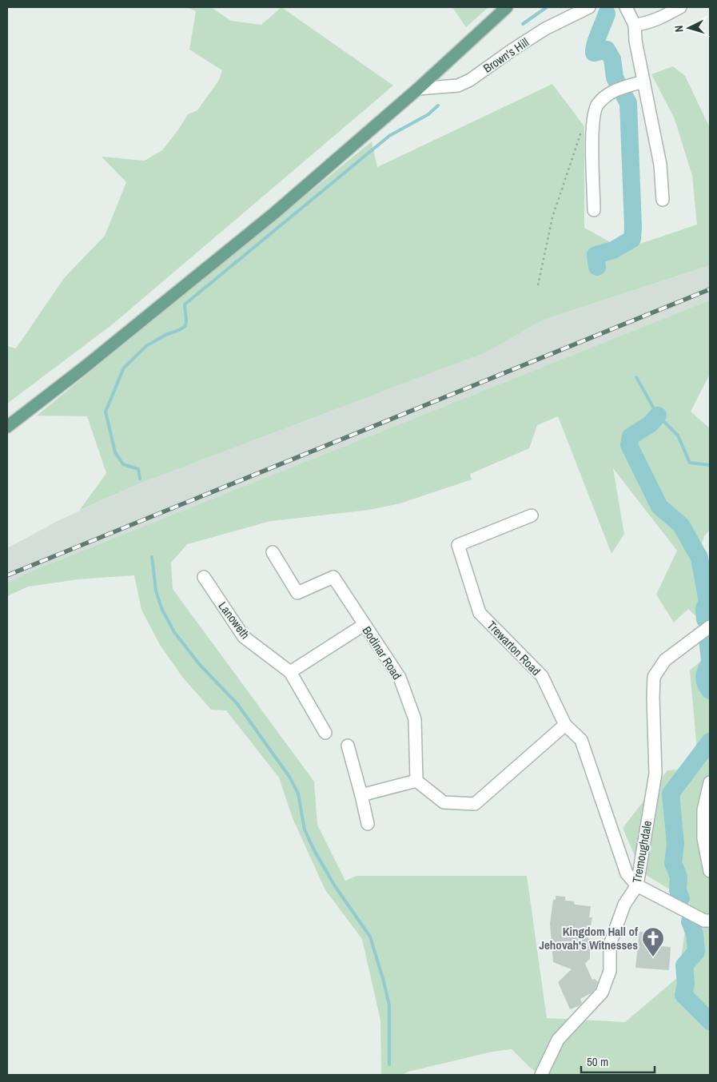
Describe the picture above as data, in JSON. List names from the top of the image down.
{
  "streets": {
    "street": [
      "Brown's Hill",
      "Lanoweth",
      "Trewarton Road",
      "Bodinar Road",
      "Tremoughdale"
    ]
  },
  "crossings": [
    ["Trewarton Road", "Tremoughdale"]
  ],
  "places": {
    "church": ["Kingdom Hall of Jehovah's Witnesses"]
  },
  "scale_bar": "50 m",
  "north": "left"
}
